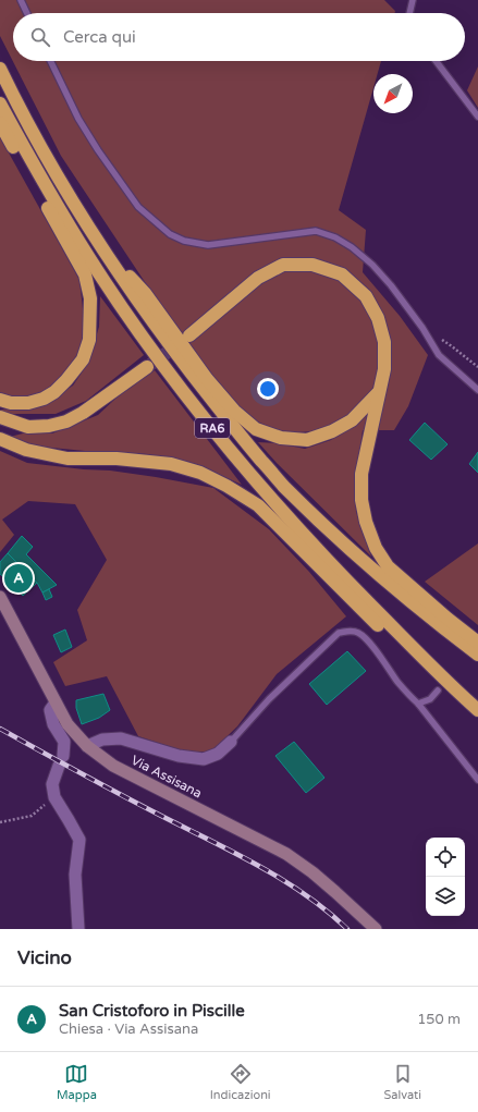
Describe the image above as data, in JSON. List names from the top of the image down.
{
  "streets": {
    "highway": ["RA6"],
    "main road": ["Via Assisana"]
  },
  "north": "bottom left",
  "page": {
    "search": "Cerca qui",
    "pins": "A",
    "heading": "Vicino",
    "list": [
      {
        "mark": "A",
        "name": "San Cristoforo in Piscille",
        "note": "Chiesa · Via Assisana",
        "value": "150 m"
      }
    ],
    "nav": ["Mappa", "Indicazioni", "Salvati"]
  }
}
